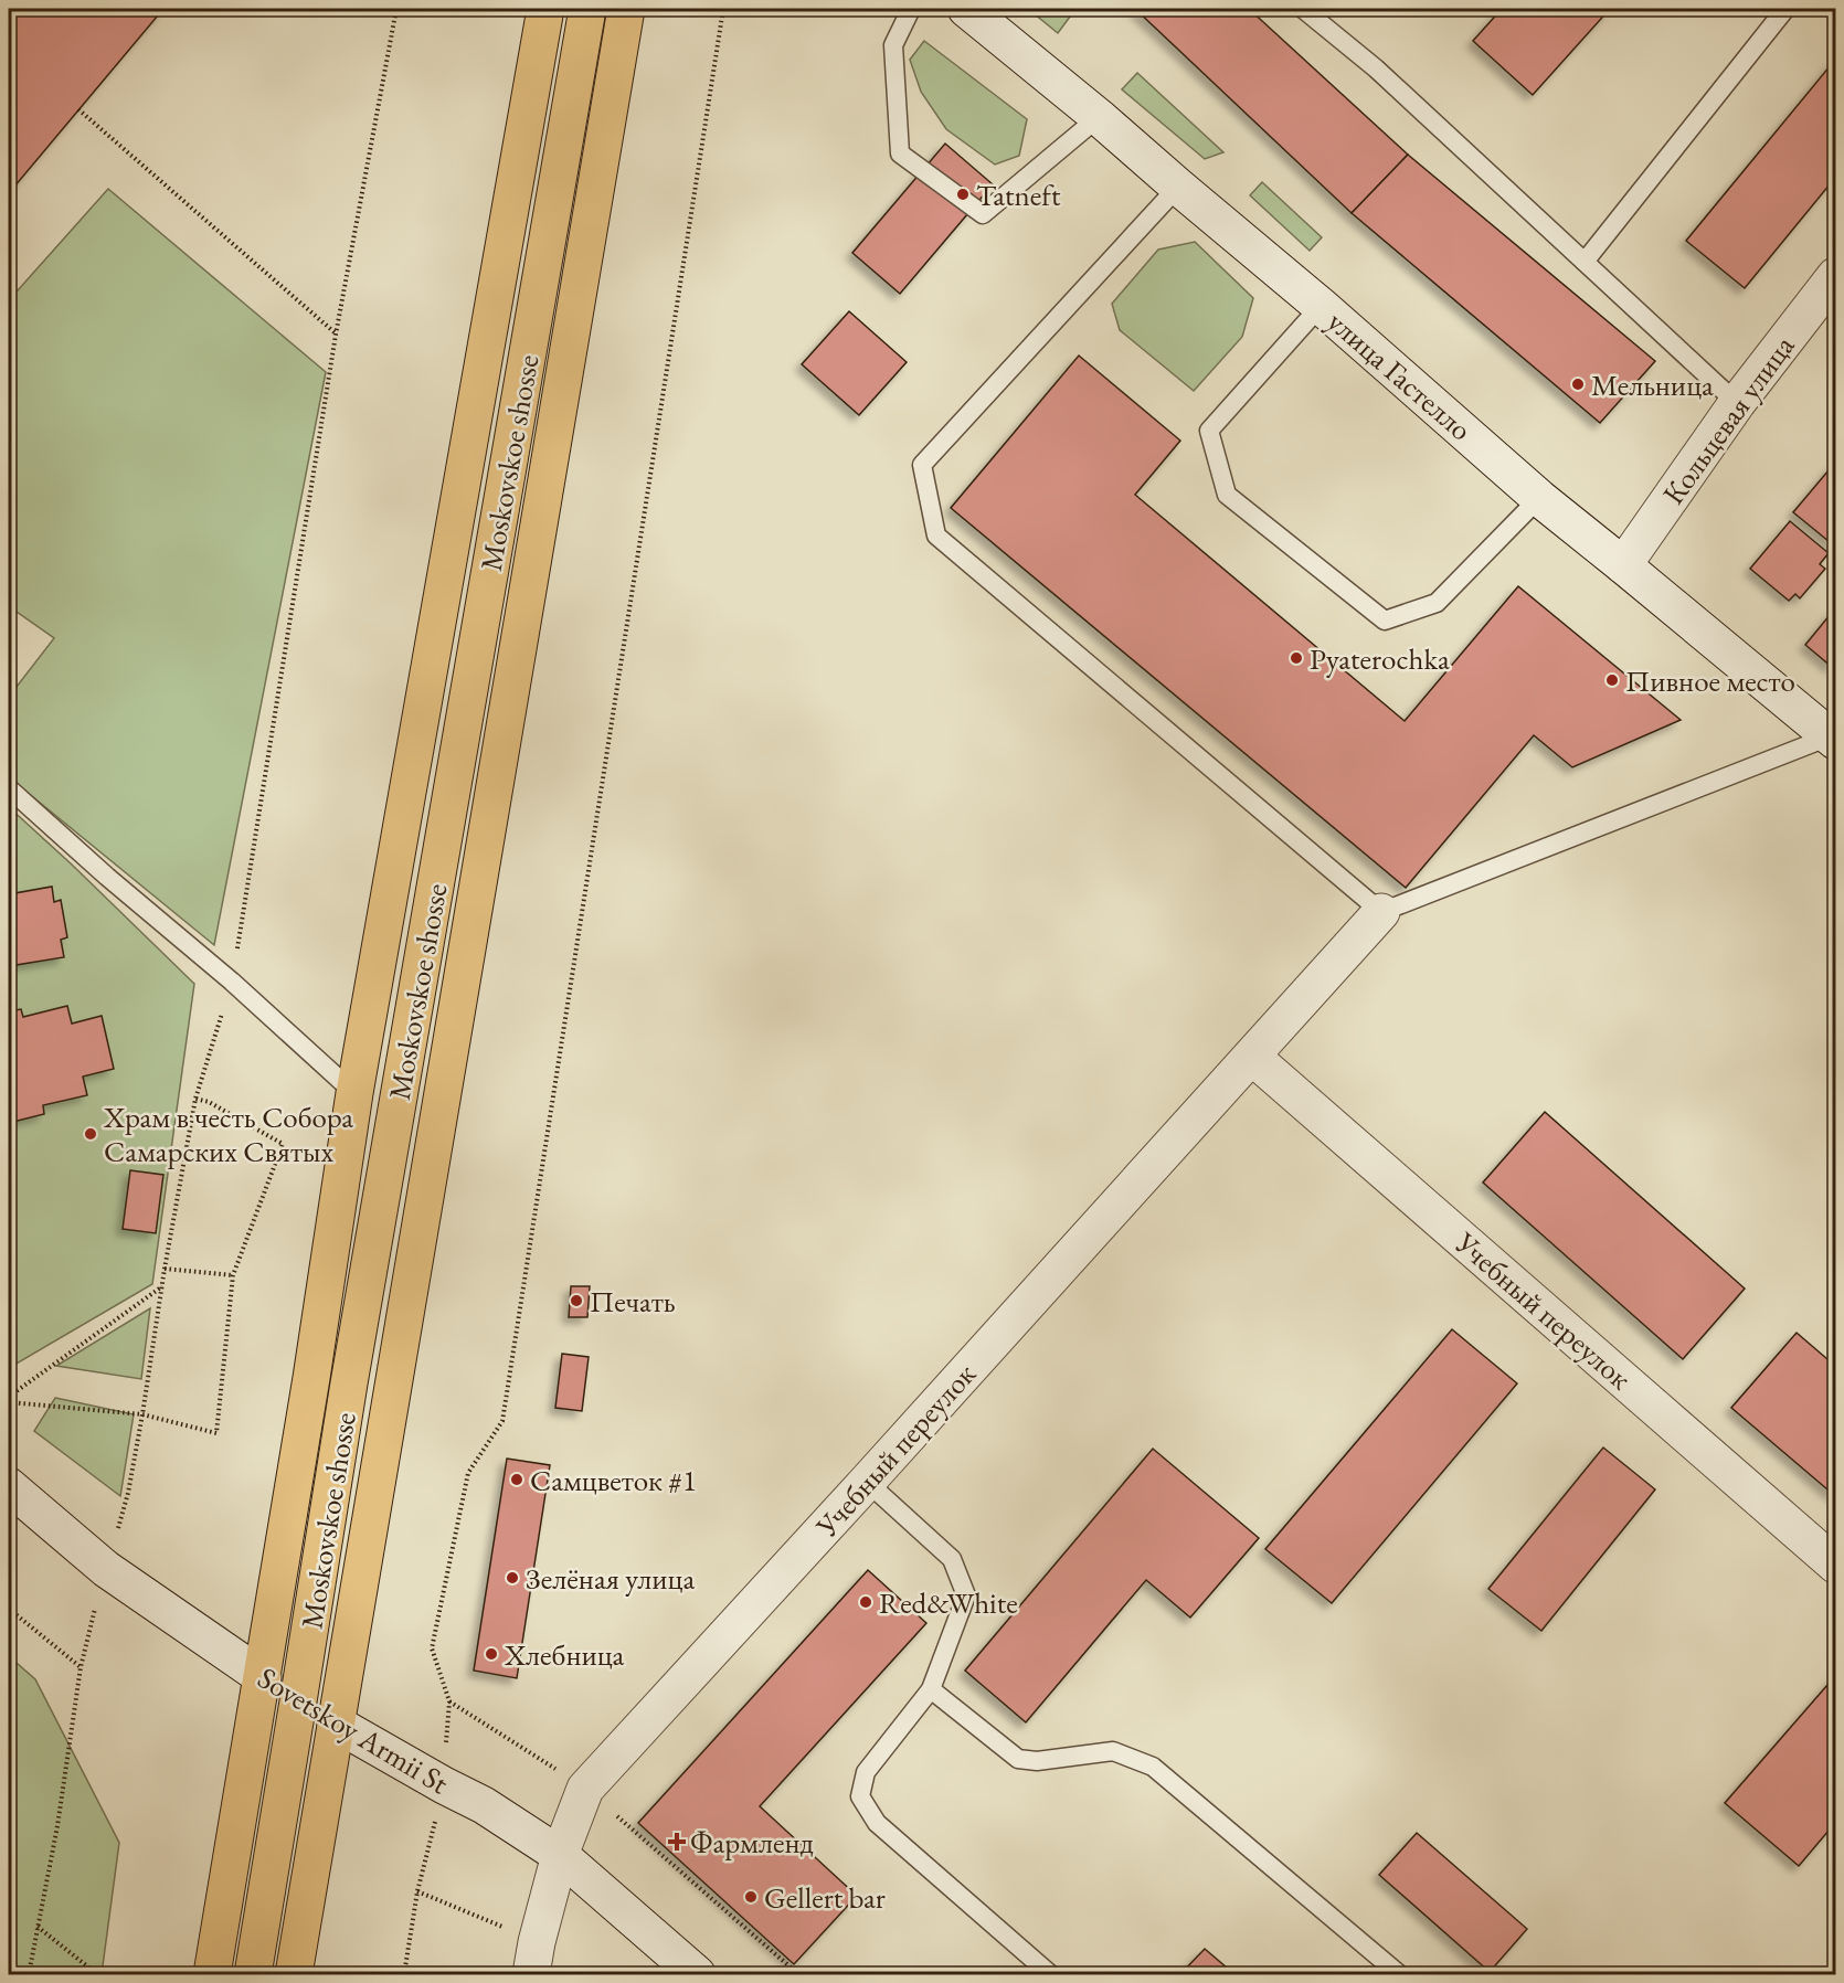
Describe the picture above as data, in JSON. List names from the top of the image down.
{
  "streets": {
    "main road": ["Moskovskoe shosse", "Sovetskoy Armii St"],
    "street": ["улица Гастелло", "Кольцевая улица", "Учебный переулок"]
  },
  "crossings": [
    ["улица Гастелло", "Кольцевая улица"],
    ["Moskovskoe shosse", "Sovetskoy Armii St"],
    ["Учебный переулок", "Sovetskoy Armii St"]
  ],
  "places": {
    "other": [
      "Tatneft",
      "Мельница",
      "Pyaterochka",
      "Пивное место",
      "Храм в честь Собора Самарских Святых",
      "Печать",
      "Самцветок #1",
      "Зелёная улица",
      "Red&White",
      "Хлебница",
      "Gellert bar"
    ],
    "health": ["Фармленд"]
  }
}
